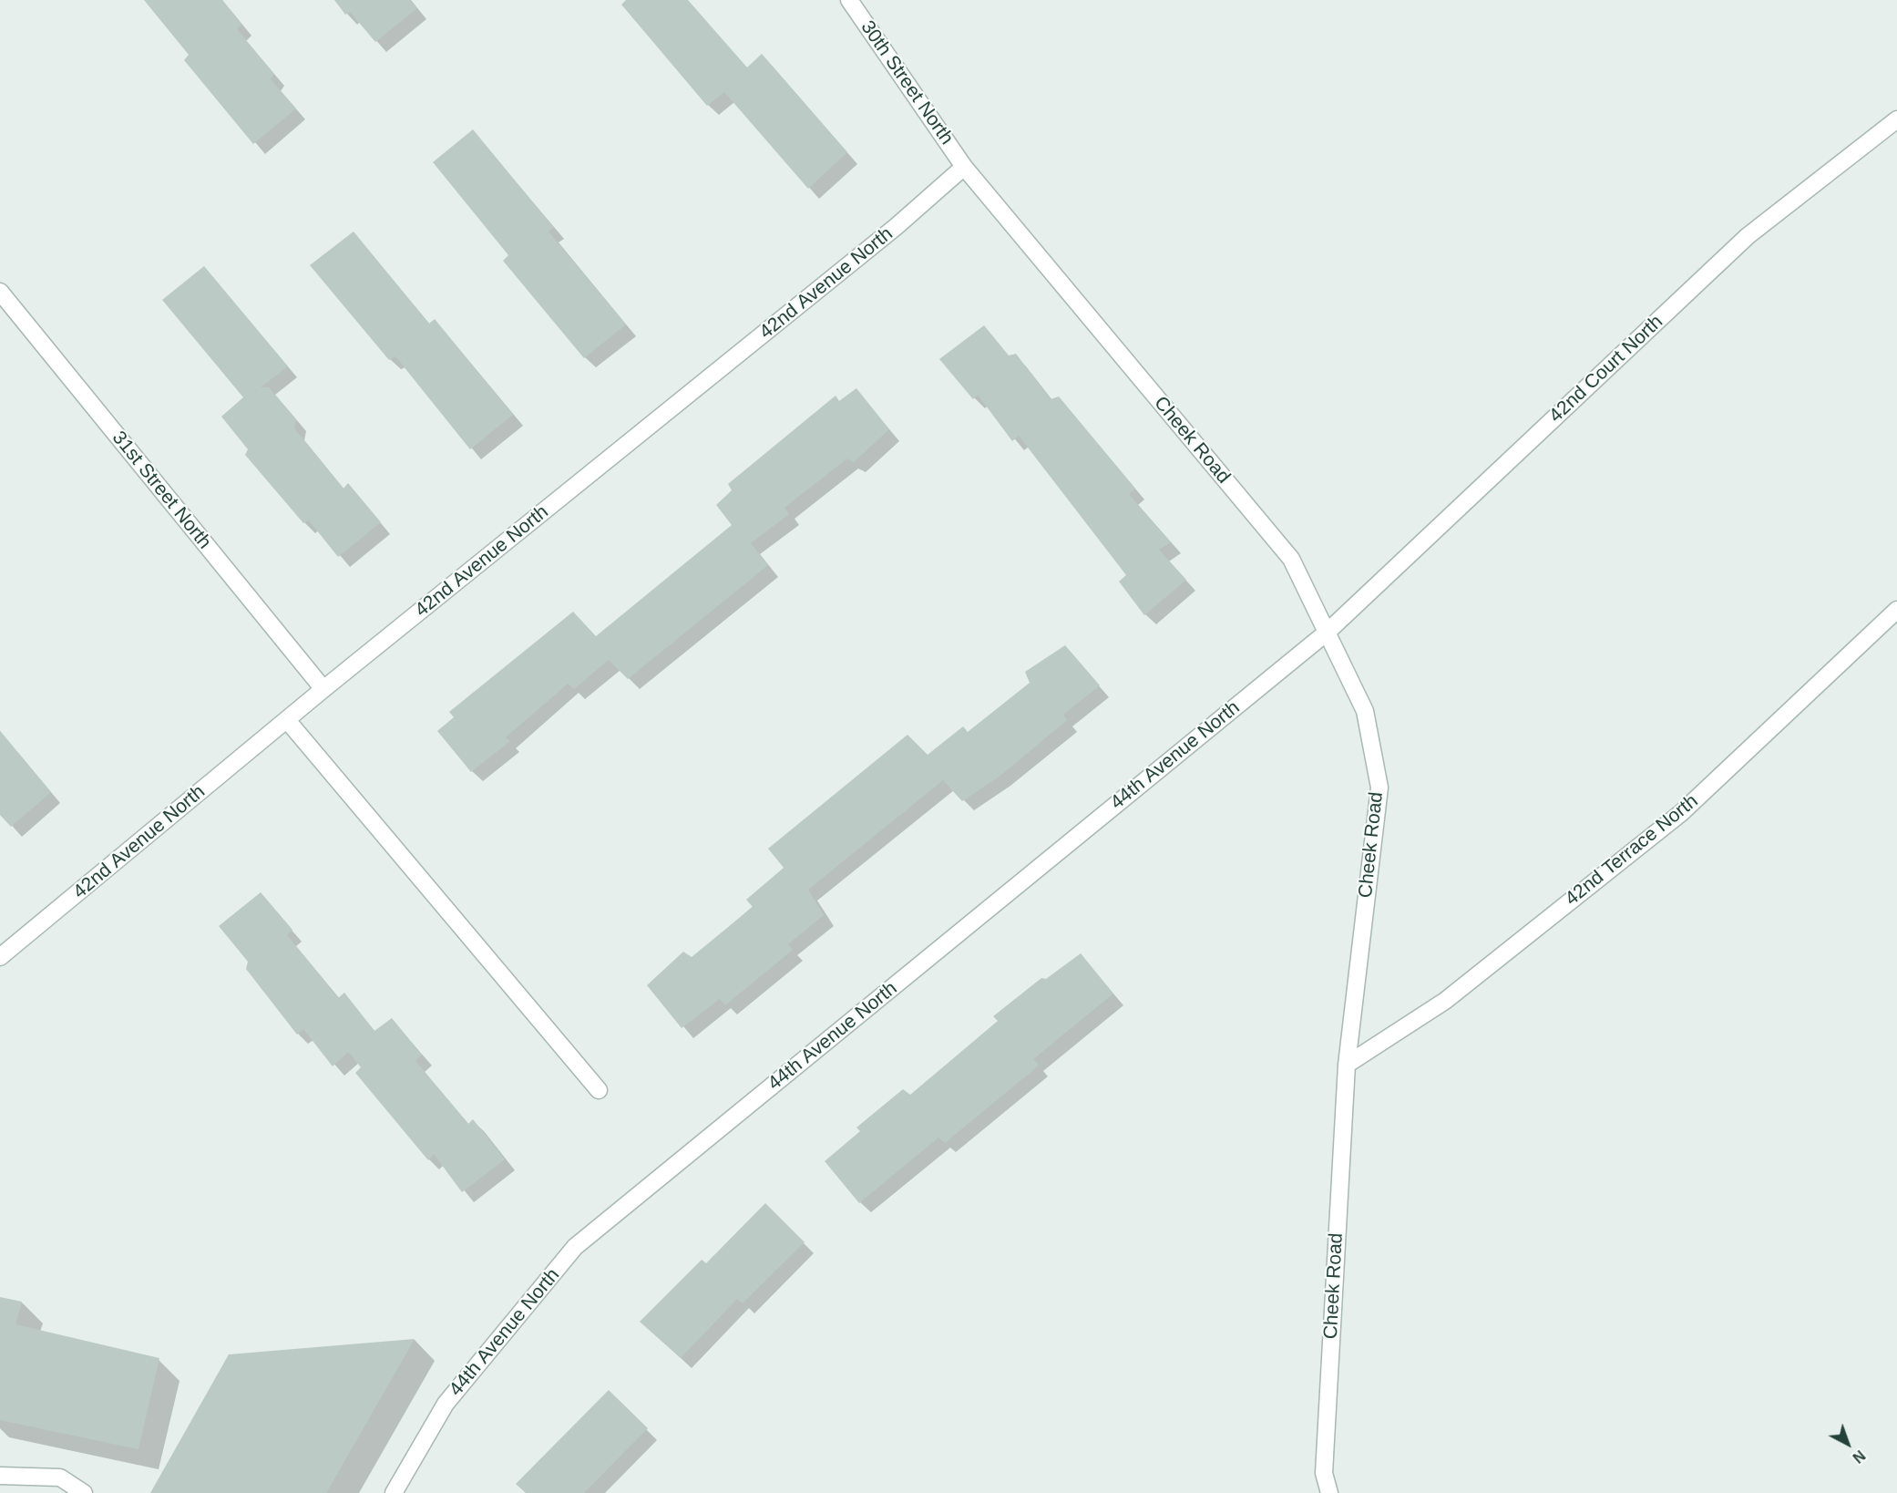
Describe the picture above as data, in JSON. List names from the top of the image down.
{
  "streets": {
    "street": [
      "30th Street North",
      "42nd Avenue North",
      "42nd Court North",
      "Cheek Road",
      "31st Street North",
      "44th Avenue North",
      "42nd Terrace North"
    ]
  },
  "crossings": [
    ["30th Street North", "42nd Avenue North"],
    ["30th Street North", "Cheek Road"],
    ["42nd Avenue North", "Cheek Road"],
    ["42nd Avenue North", "31st Street North"],
    ["42nd Court North", "Cheek Road"],
    ["42nd Court North", "44th Avenue North"],
    ["Cheek Road", "44th Avenue North"],
    ["Cheek Road", "42nd Terrace North"]
  ],
  "north": "bottom right"
}
